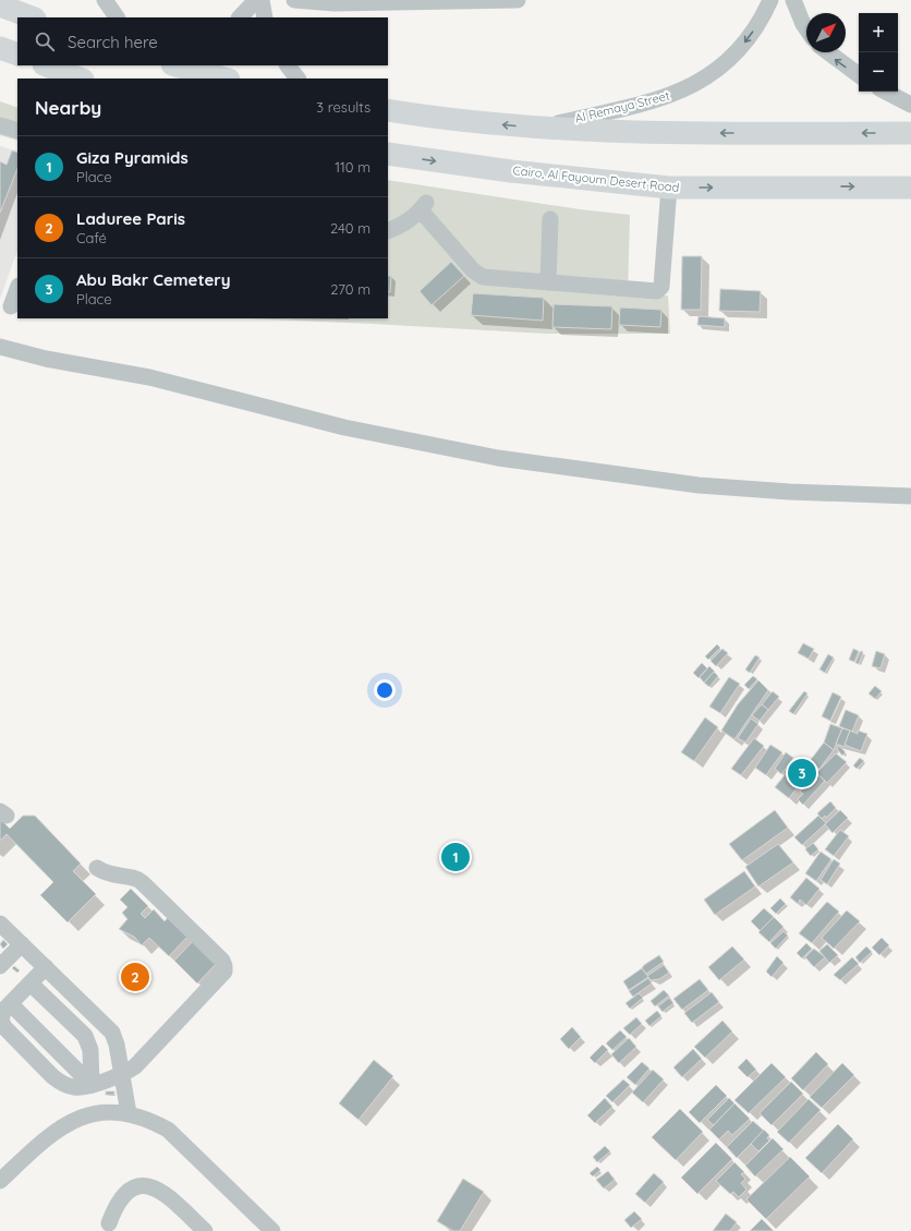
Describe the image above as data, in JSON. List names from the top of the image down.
{
  "streets": {
    "highway": ["Cairo, Al Fayoum Desert Road"],
    "street": ["Al Remaya Street"]
  },
  "one_way": ["Al Remaya Street"],
  "north": "top right",
  "page": {
    "map_buttons": ["+", "−"],
    "search": "Search here",
    "heading": ["Nearby", "3 results"],
    "list": [
      {
        "mark": "1",
        "name": "Giza Pyramids",
        "note": "Place",
        "value": "110 m"
      },
      {
        "mark": "2",
        "name": "Laduree Paris",
        "note": "Café",
        "value": "240 m"
      },
      {
        "mark": "3",
        "name": "Abu Bakr Cemetery",
        "note": "Place",
        "value": "270 m"
      }
    ],
    "pins": ["3", "1", "2"]
  }
}
